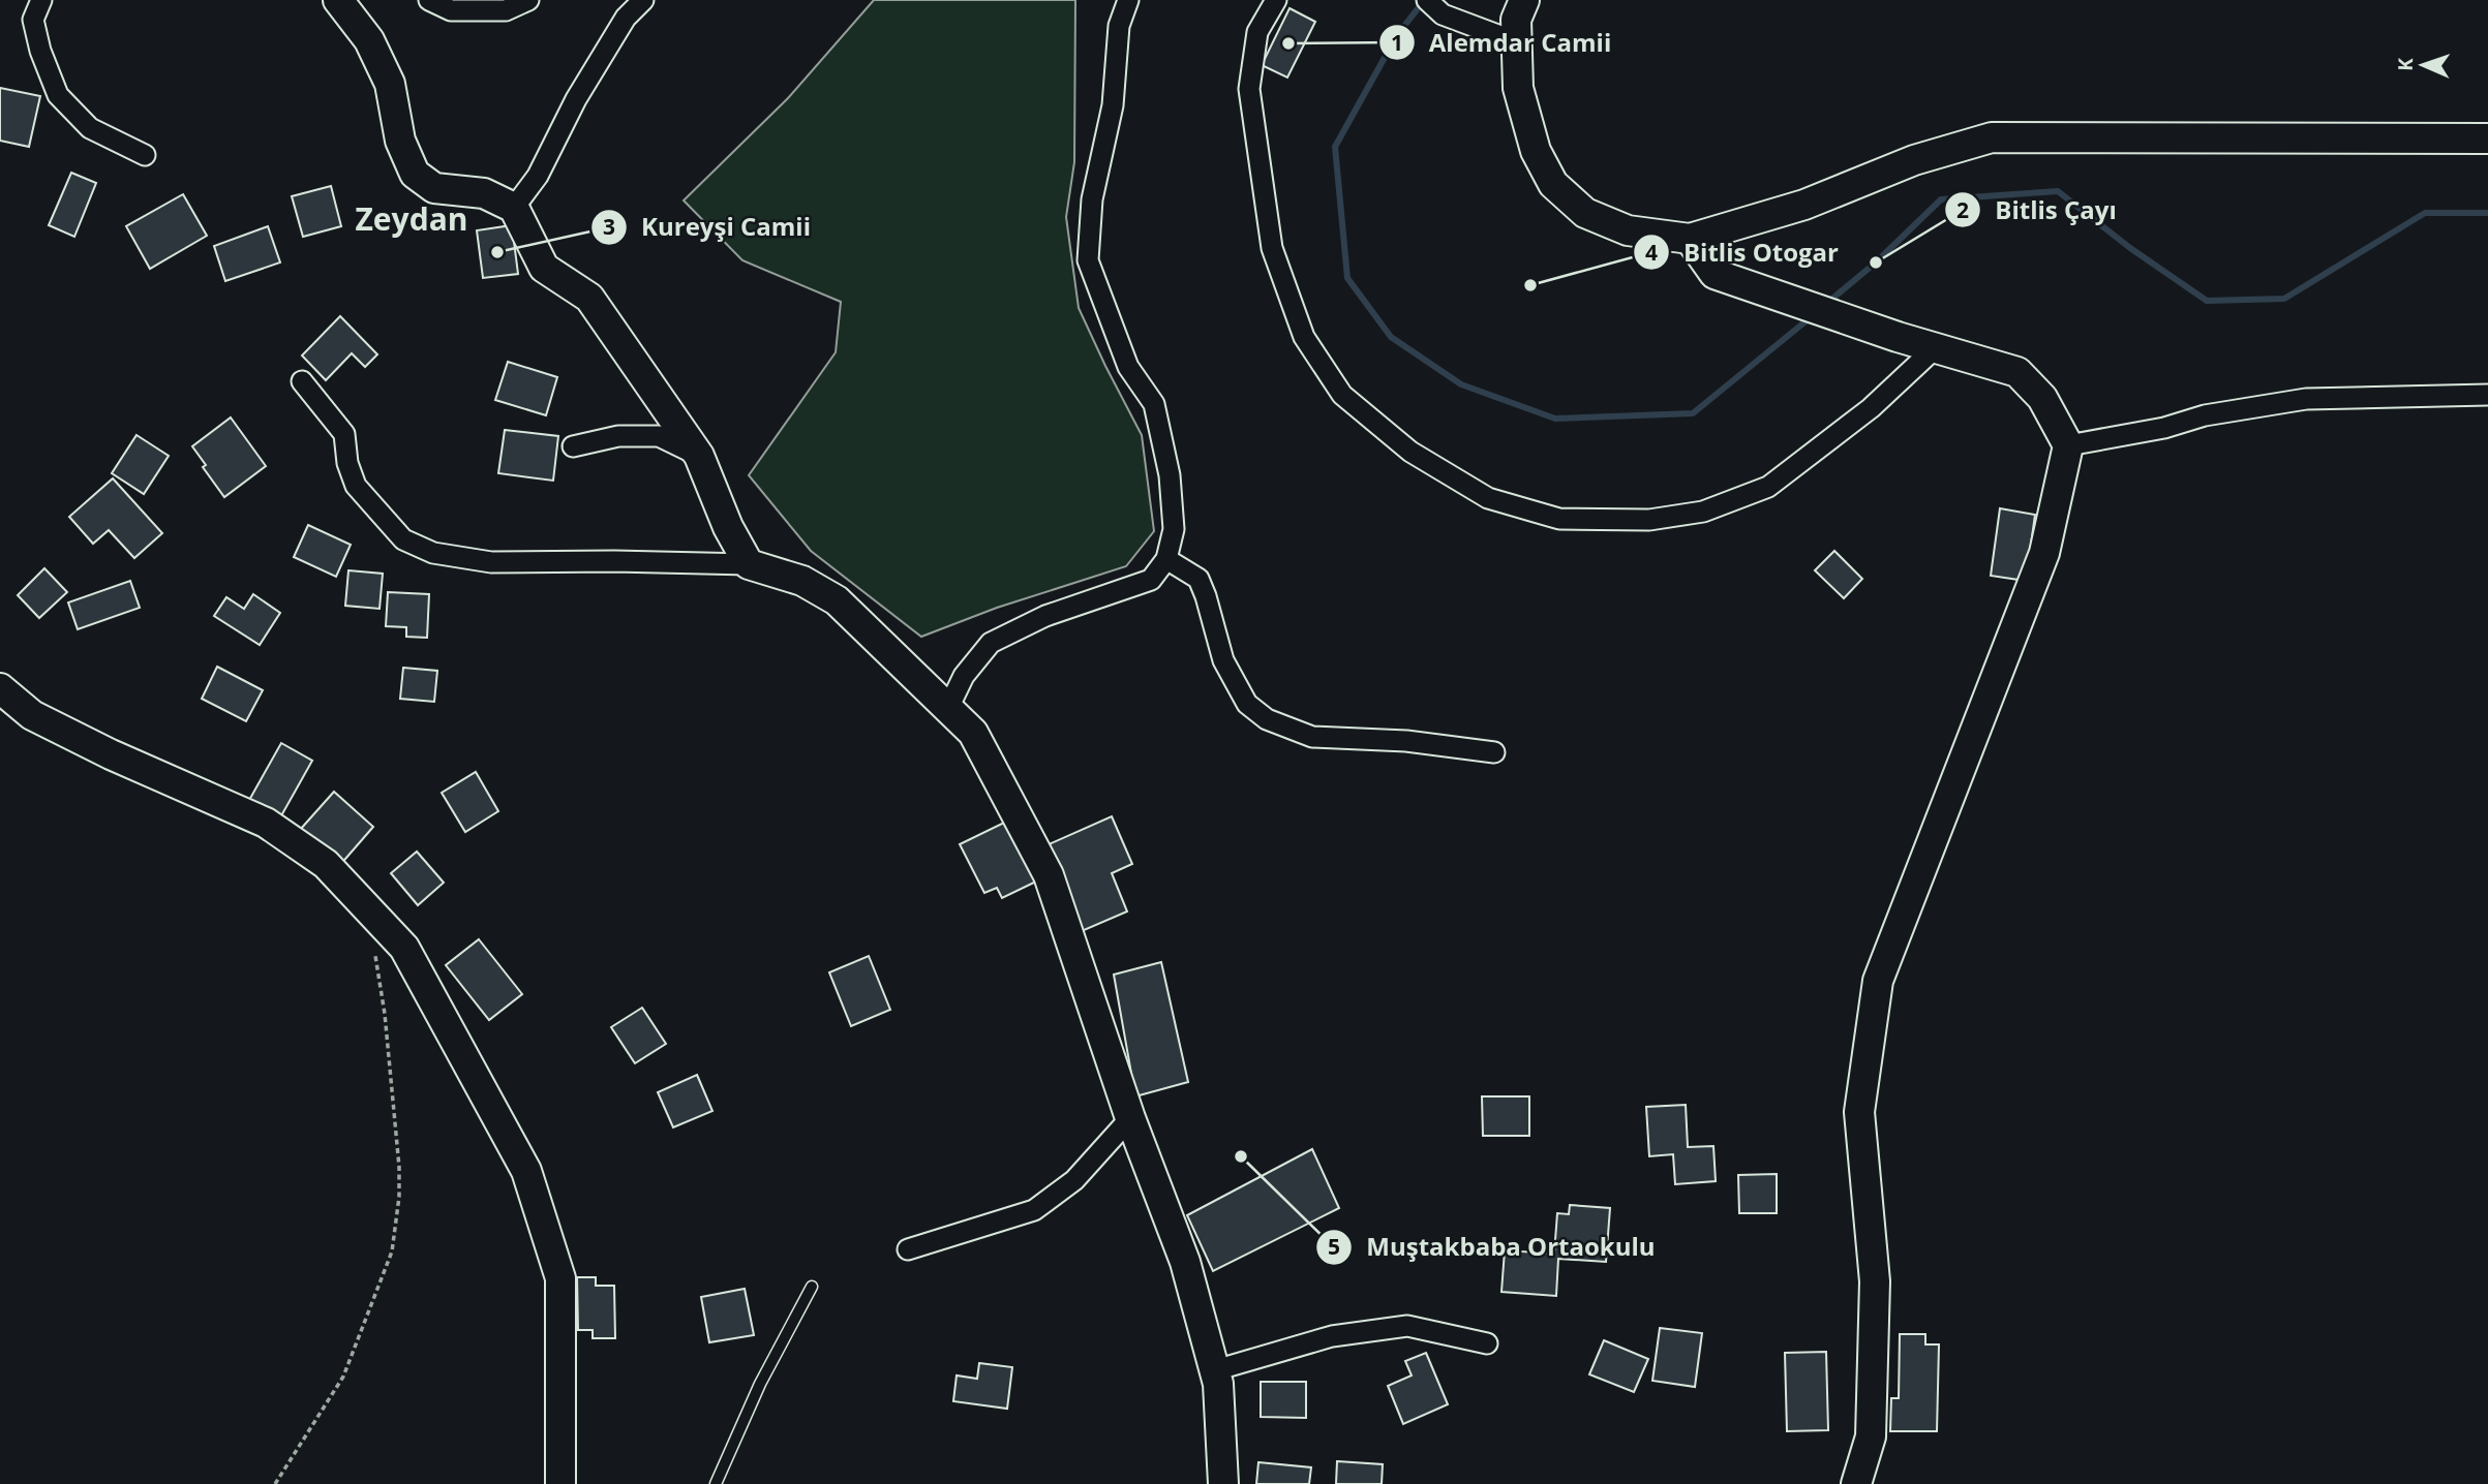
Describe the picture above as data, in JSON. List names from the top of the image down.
{
  "districts": ["Zeydan"],
  "places": [
    "Alemdar Camii",
    "Kureyşi Camii",
    "Bitlis Çayı",
    "Bitlis Otogar",
    "Muştakbaba Ortaokulu"
  ],
  "north": "left"
}
